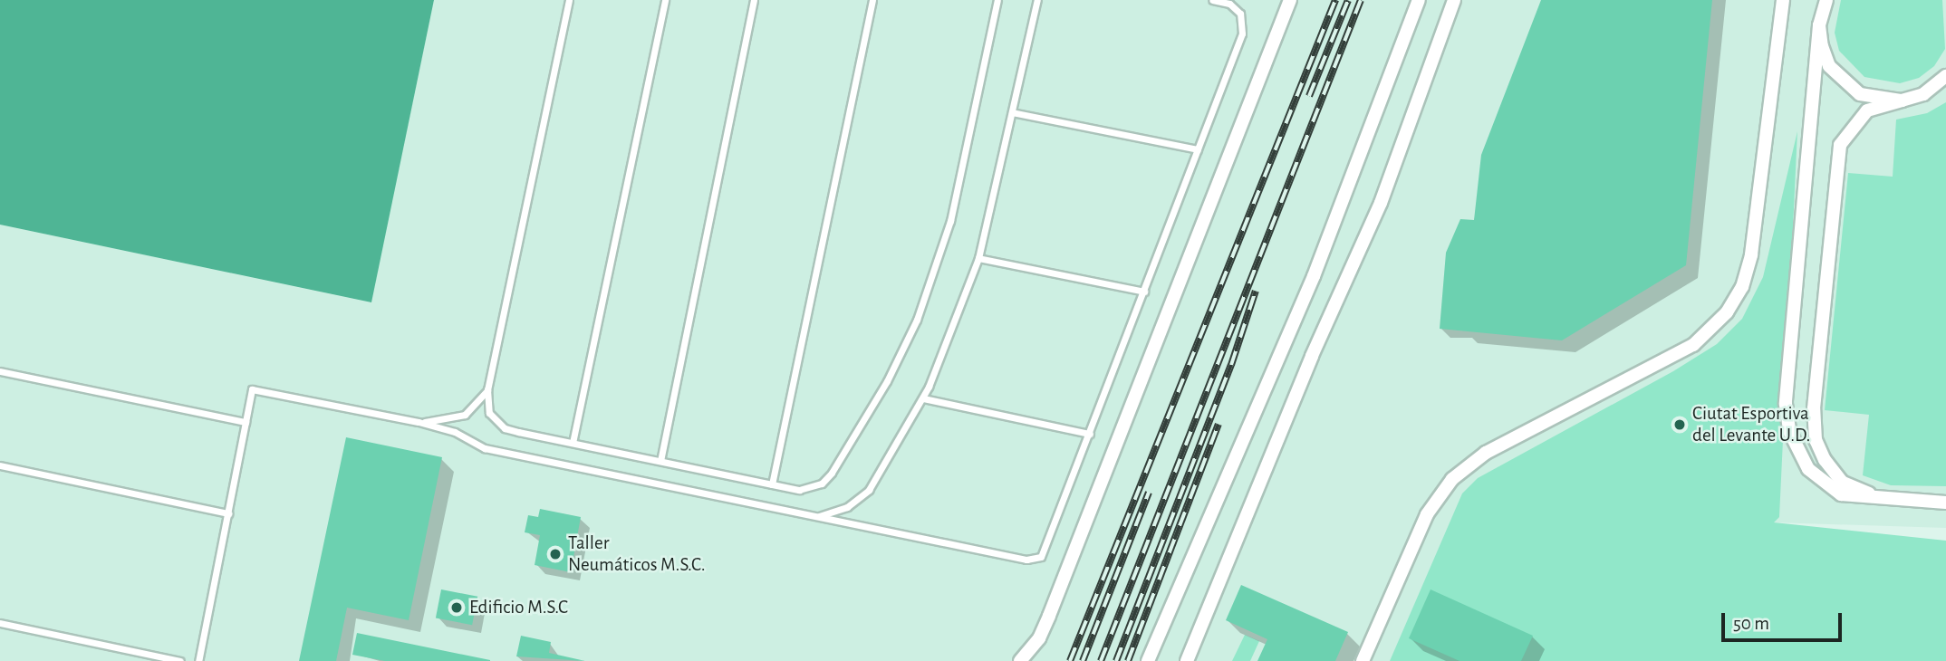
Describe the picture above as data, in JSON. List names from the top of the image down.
{
  "places": ["Ciutat Esportiva del Levante U.D.", "Taller Neumáticos M.S.C.", "Edificio M.S.C"],
  "scale_bar": "50 m"
}
